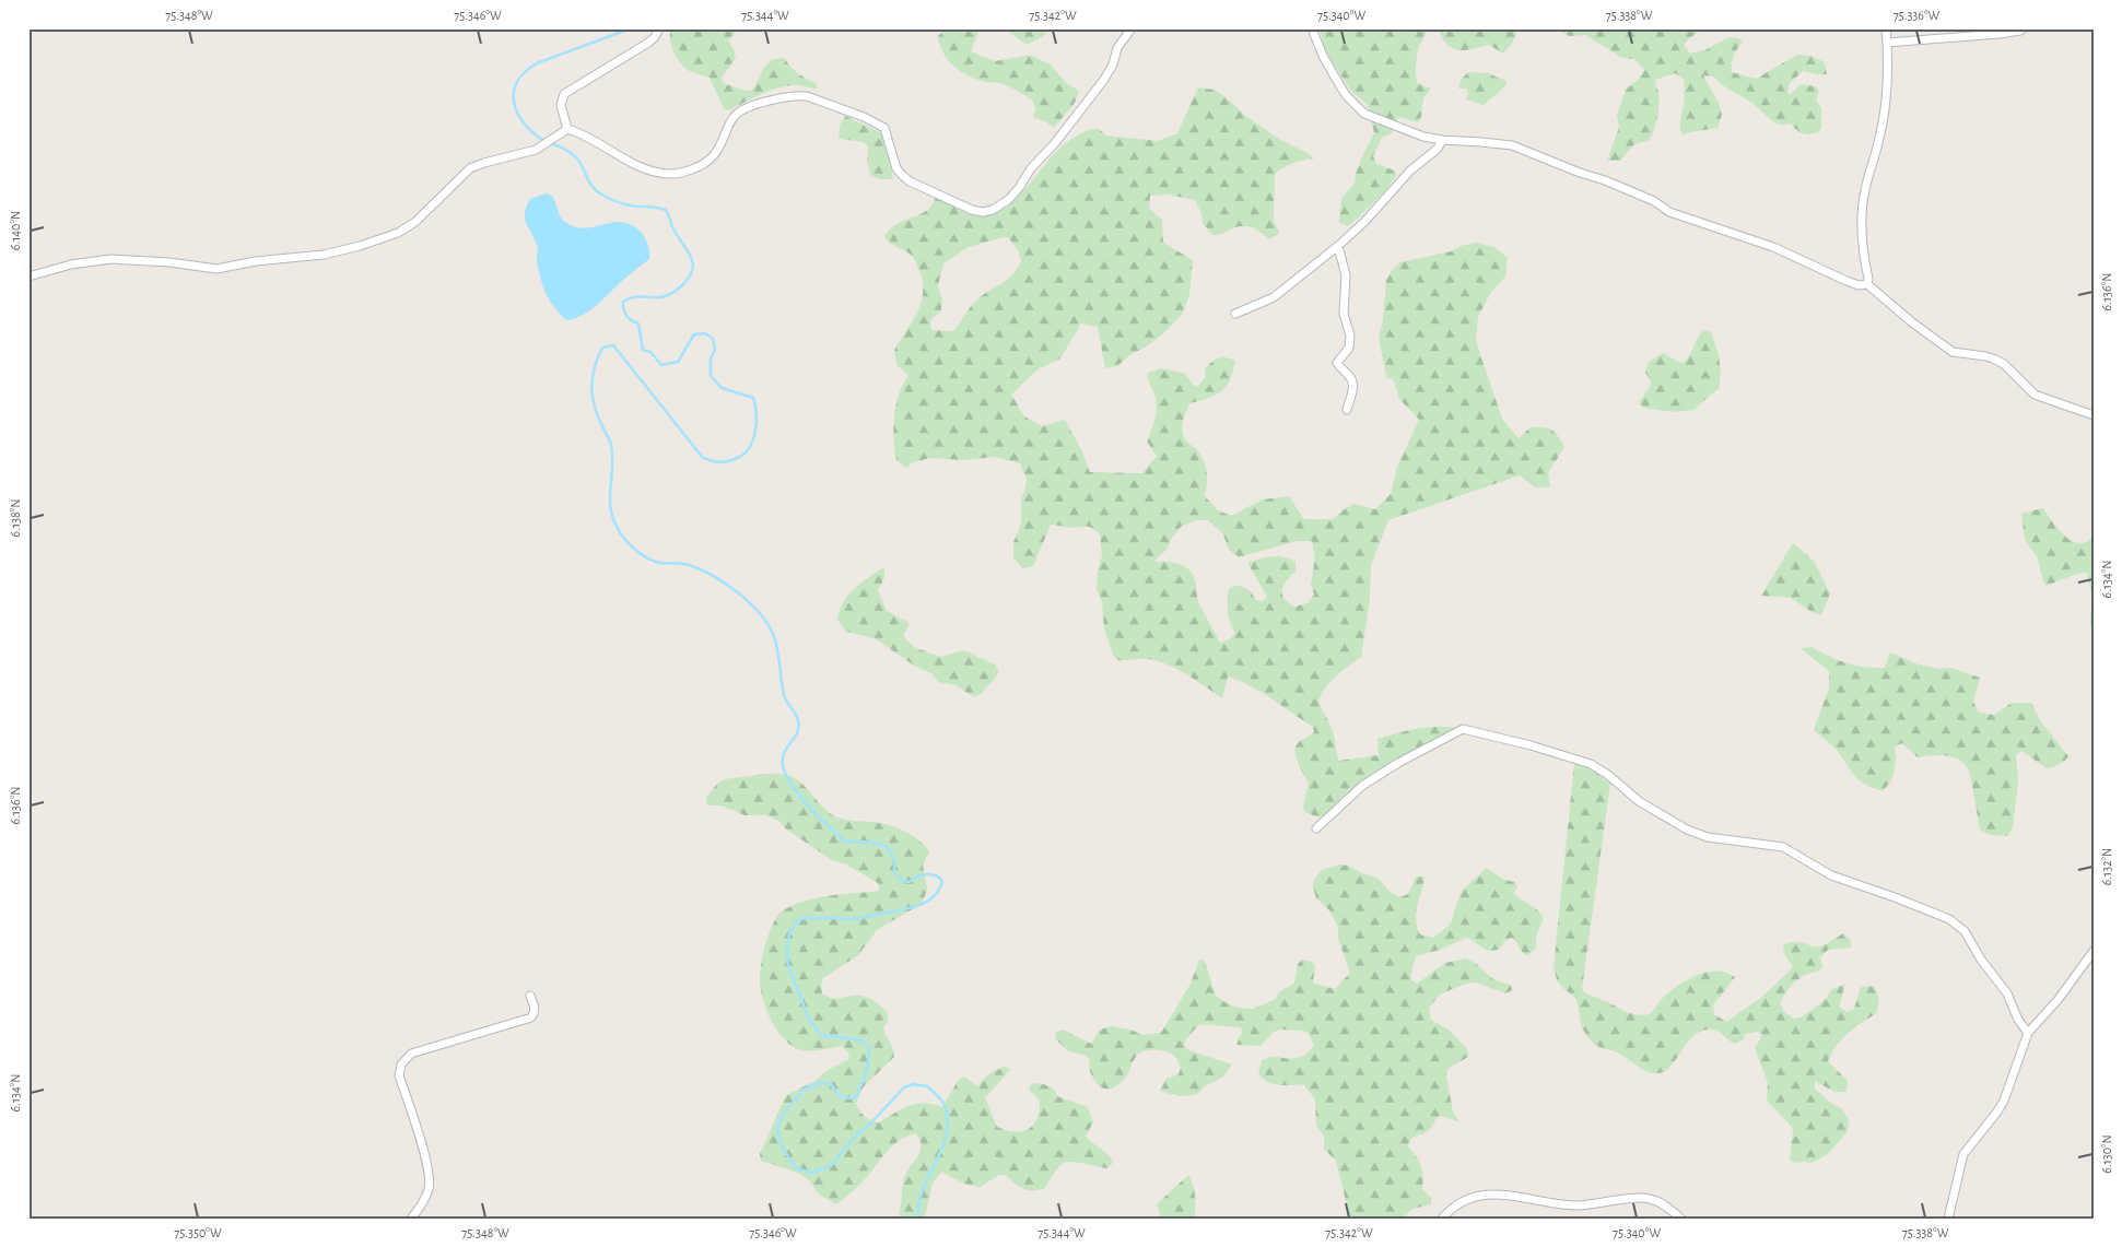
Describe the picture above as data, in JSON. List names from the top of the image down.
{
  "coordinates": [
    "75.348°W",
    "75.346°W",
    "75.344°W",
    "75.342°W",
    "75.340°W",
    "75.338°W",
    "75.336°W",
    "6.140°N",
    "6.136°N",
    "6.138°N",
    "6.134°N",
    "6.132°N",
    "6.130°N",
    "75.350°W"
  ]
}
